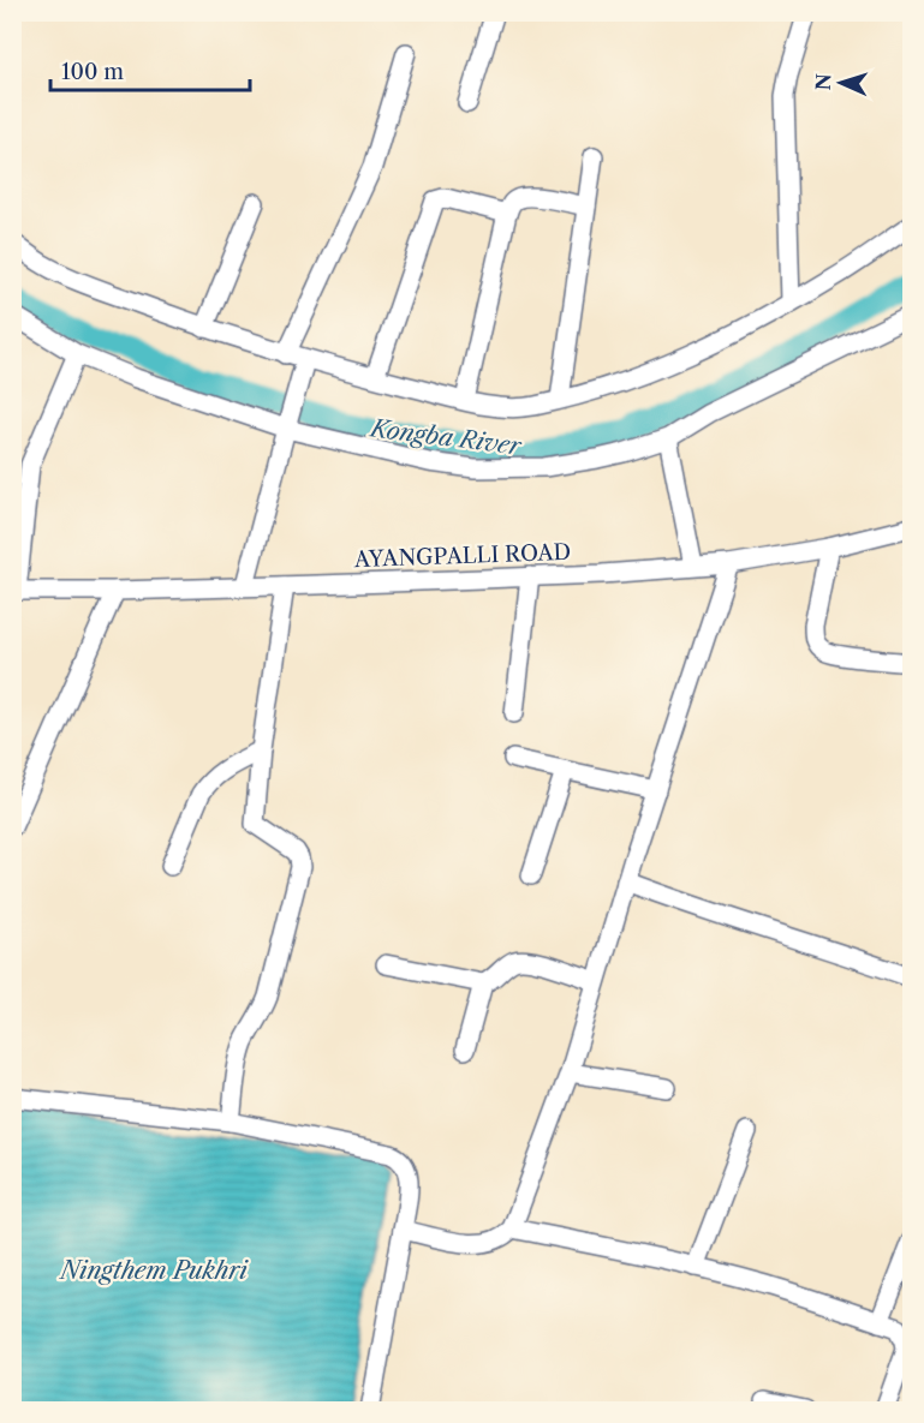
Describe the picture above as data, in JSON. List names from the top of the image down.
{
  "streets": {
    "street": ["AYANGPALLI ROAD"]
  },
  "water": ["Kongba River", "Ningthem Pukhri"],
  "scale_bar": "100 m",
  "north": "left"
}
